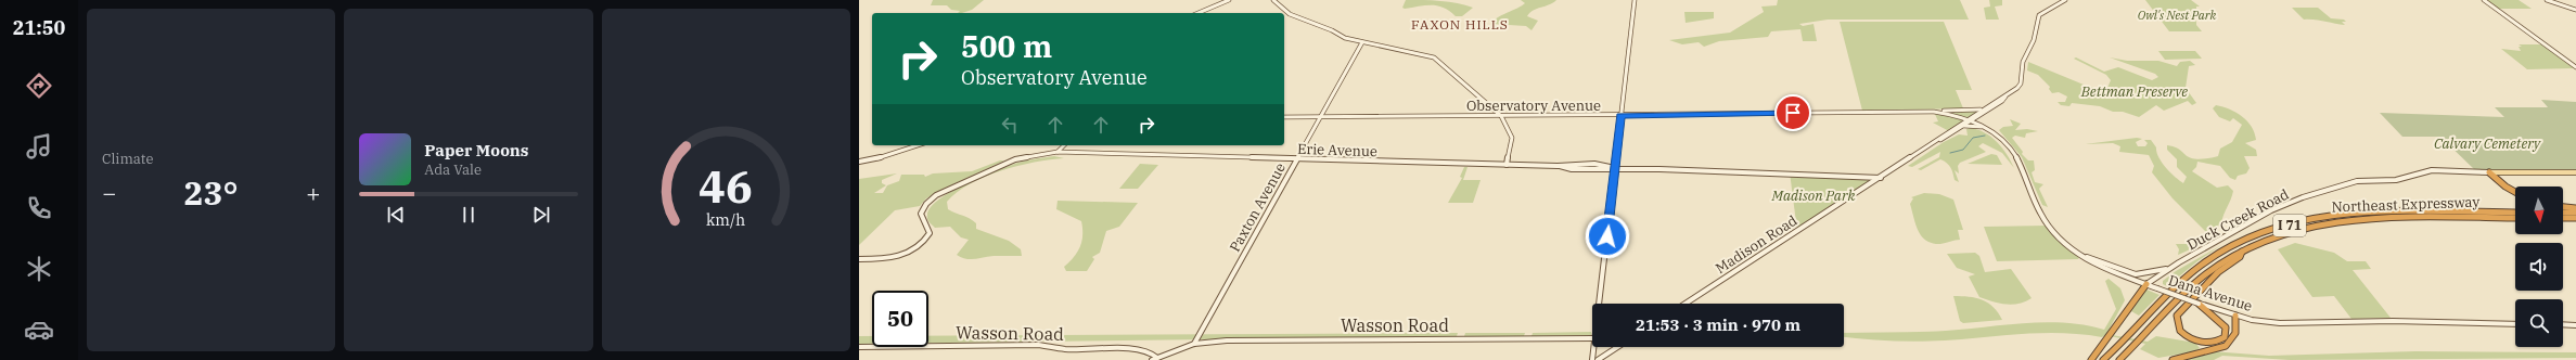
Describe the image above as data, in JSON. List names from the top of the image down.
{
  "streets": {
    "highway": ["Northeast Expressway", "I 71"],
    "main road": ["Duck Creek Road"],
    "street": [
      "Observatory Avenue",
      "Erie Avenue",
      "Paxton Avenue",
      "Madison Road",
      "Dana Avenue",
      "Wasson Road"
    ]
  },
  "crossings": [
    ["Observatory Avenue", "Paxton Avenue"],
    ["Observatory Avenue", "Madison Road"],
    ["Observatory Avenue", "Dana Avenue"],
    ["Erie Avenue", "Paxton Avenue"],
    ["Erie Avenue", "Madison Road"],
    ["Paxton Avenue", "Wasson Road"],
    ["Duck Creek Road", "Dana Avenue"],
    ["Madison Road", "Dana Avenue"]
  ],
  "districts": ["FAXON HILLS"],
  "parks": [
    "Owl's Nest Park",
    "Bettman Preserve",
    "Calvary Cemetery",
    "Madison Park"
  ],
  "north": "bottom",
  "page": {
    "tabs": "21:50",
    "tile": "Climate",
    "turn": ["500 m", "Observatory Avenue"],
    "song": ["Paper Moons", "Ada Vale"],
    "heat": ["−", "23°", "+"],
    "limit": "50",
    "trip": "21:53 · 3 min · 970 m",
    "gauge": ["46", "km/h"]
  }
}
